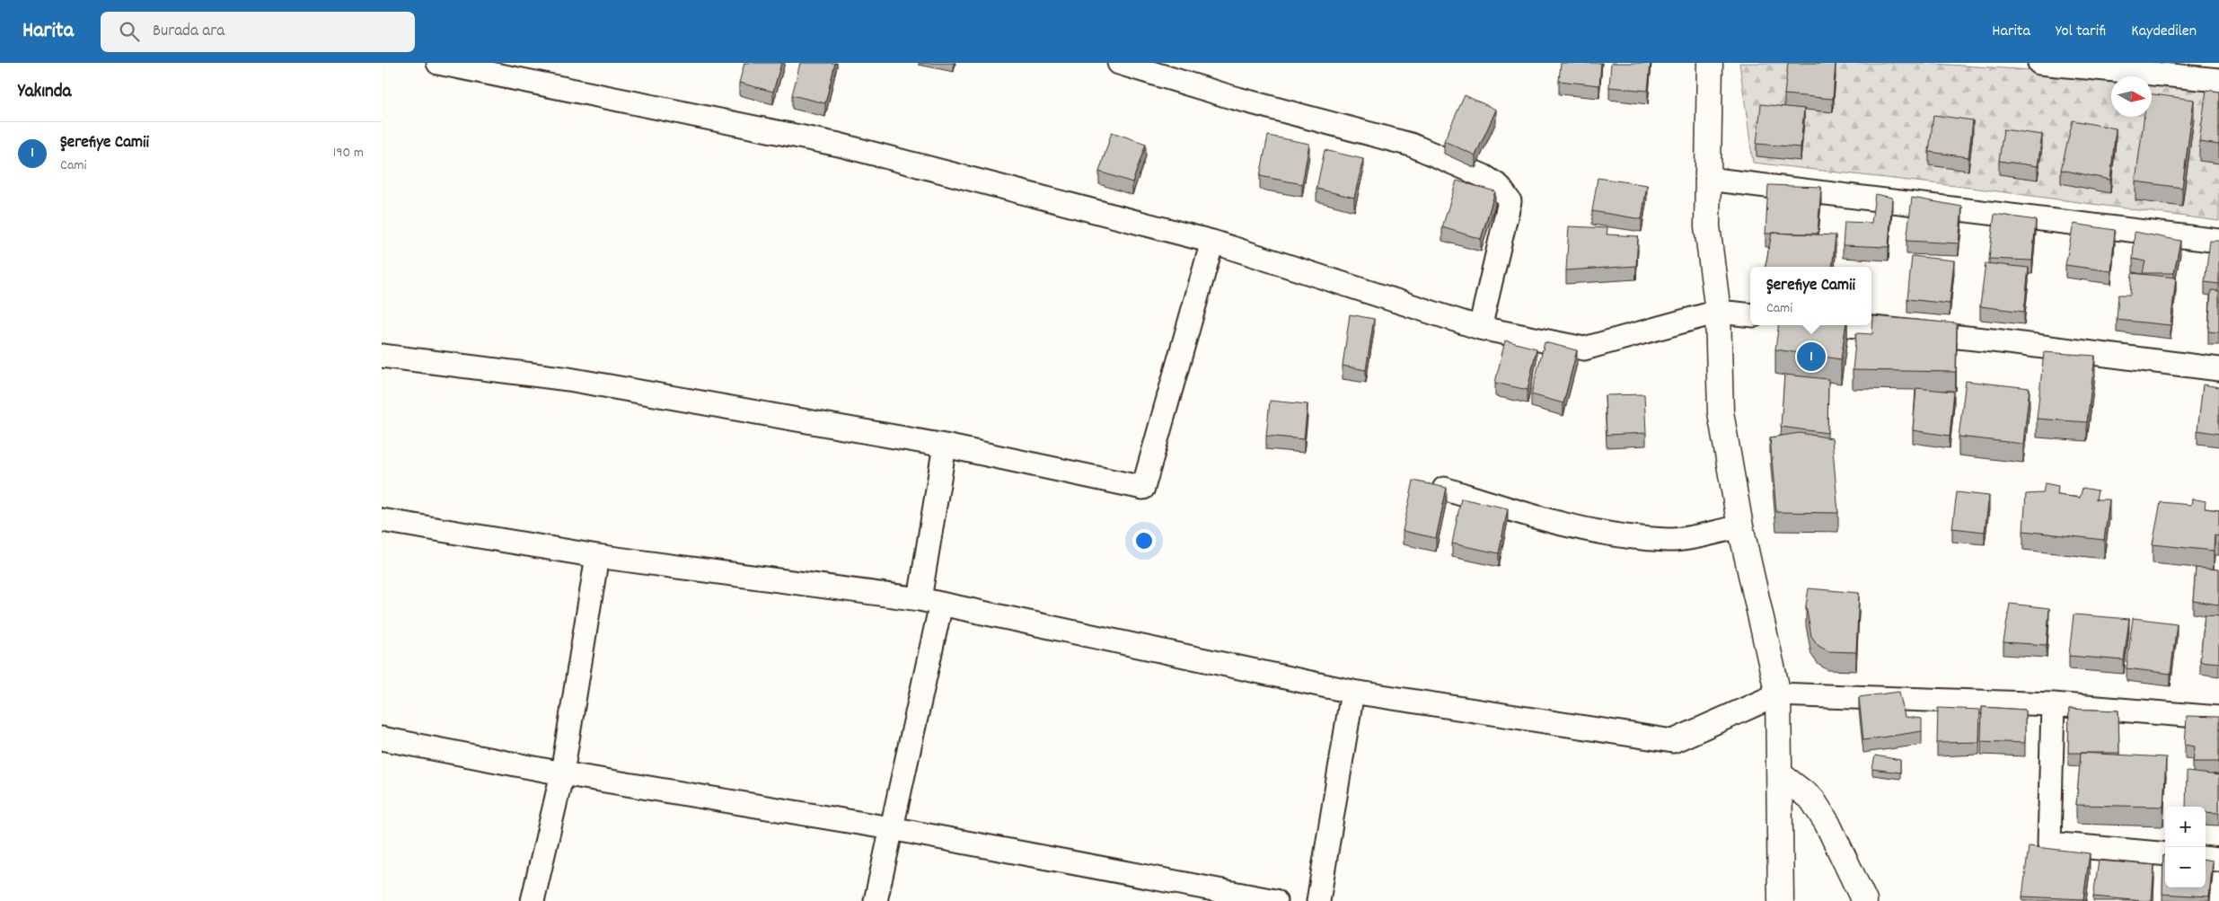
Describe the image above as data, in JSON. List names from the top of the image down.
{
  "north": "right",
  "page": {
    "header": "Harita",
    "search": "Burada ara",
    "nav": ["Harita", "Yol tarifi", "Kaydedilen"],
    "heading": "Yakında",
    "list": [
      {
        "mark": "1",
        "name": "Şerefiye Camii",
        "note": "Cami",
        "value": "190 m"
      }
    ],
    "popup": ["Şerefiye Camii", "Cami"],
    "pins": "1",
    "map_buttons": ["+", "−"]
  }
}
